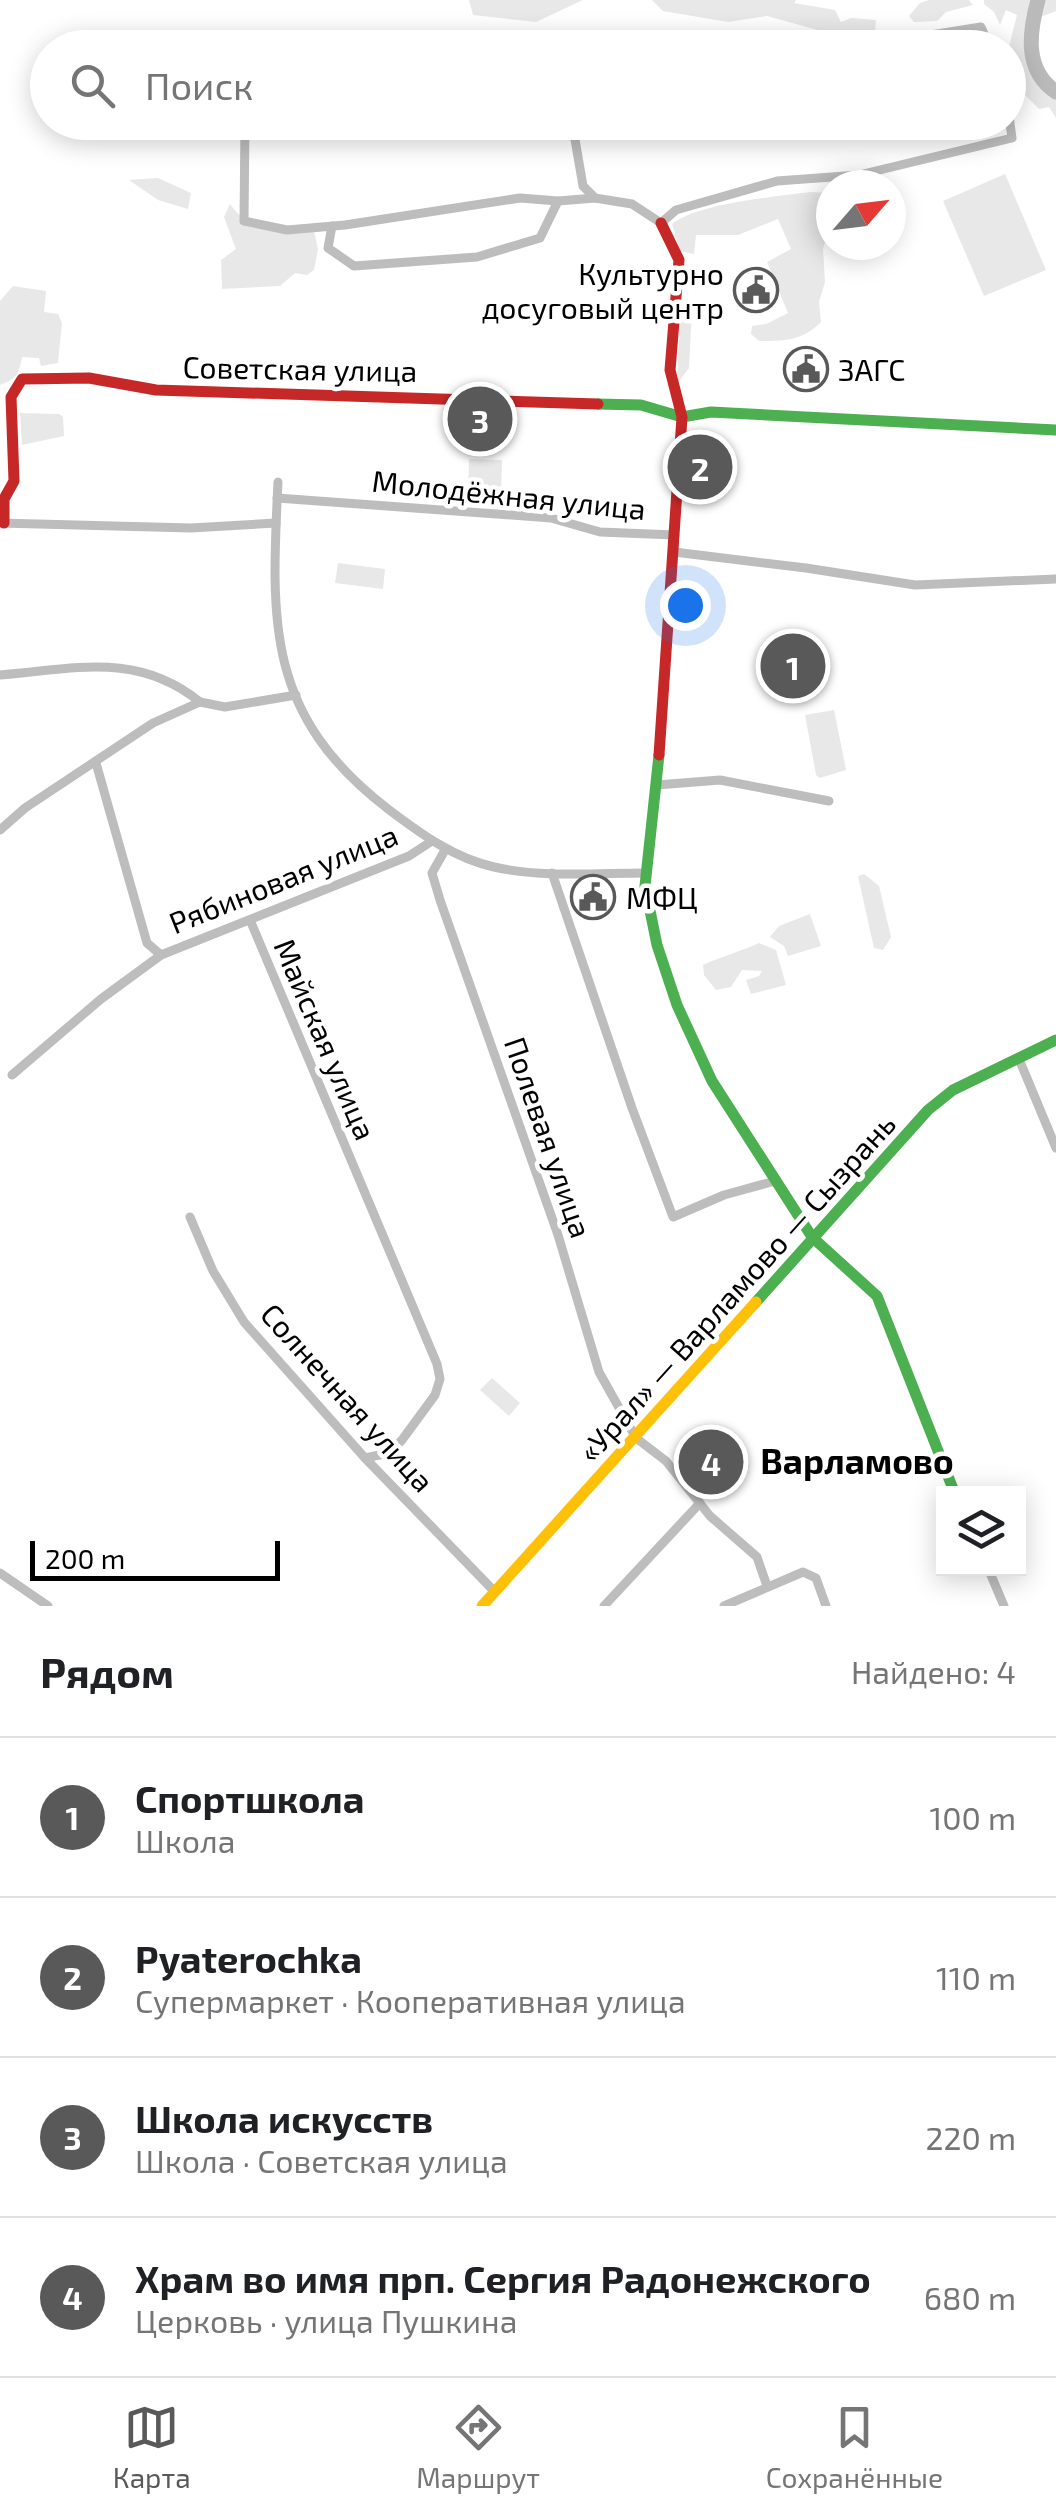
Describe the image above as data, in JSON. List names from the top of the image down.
{
  "streets": {
    "street": [
      "Советская улица",
      "Молодёжная улица",
      "Рябиновая улица",
      "Майская улица",
      "Полевая улица",
      "«Урал» — Варламово — Сызрань",
      "Солнечная улица"
    ]
  },
  "crossings": [
    ["Рябиновая улица", "Майская улица"],
    ["Майская улица", "Солнечная улица"],
    ["Полевая улица", "«Урал» — Варламово — Сызрань"],
    ["«Урал» — Варламово — Сызрань", "Солнечная улица"]
  ],
  "districts": ["Варламово"],
  "places": {
    "public building": ["Культурно досуговый центр", "ЗАГС", "МФЦ"]
  },
  "scale_bar": "200 m",
  "north": "top right",
  "page": {
    "search": "Поиск",
    "pins": [
      "3",
      "2",
      "1",
      "4"
    ],
    "scale": "200 m",
    "heading": ["Рядом", "Найдено: 4"],
    "list": [
      {
        "mark": "1",
        "name": "Спортшкола",
        "note": "Школа",
        "value": "100 m"
      },
      {
        "mark": "2",
        "name": "Pyaterochka",
        "note": "Супермаркет · Кооперативная улица",
        "value": "110 m"
      },
      {
        "mark": "3",
        "name": "Школа искусств",
        "note": "Школа · Советская улица",
        "value": "220 m"
      },
      {
        "mark": "4",
        "name": "Храм во имя прп. Сергия Радонежского",
        "note": "Церковь · улица Пушкина",
        "value": "680 m"
      }
    ],
    "nav": ["Карта", "Маршрут", "Сохранённые"]
  }
}
